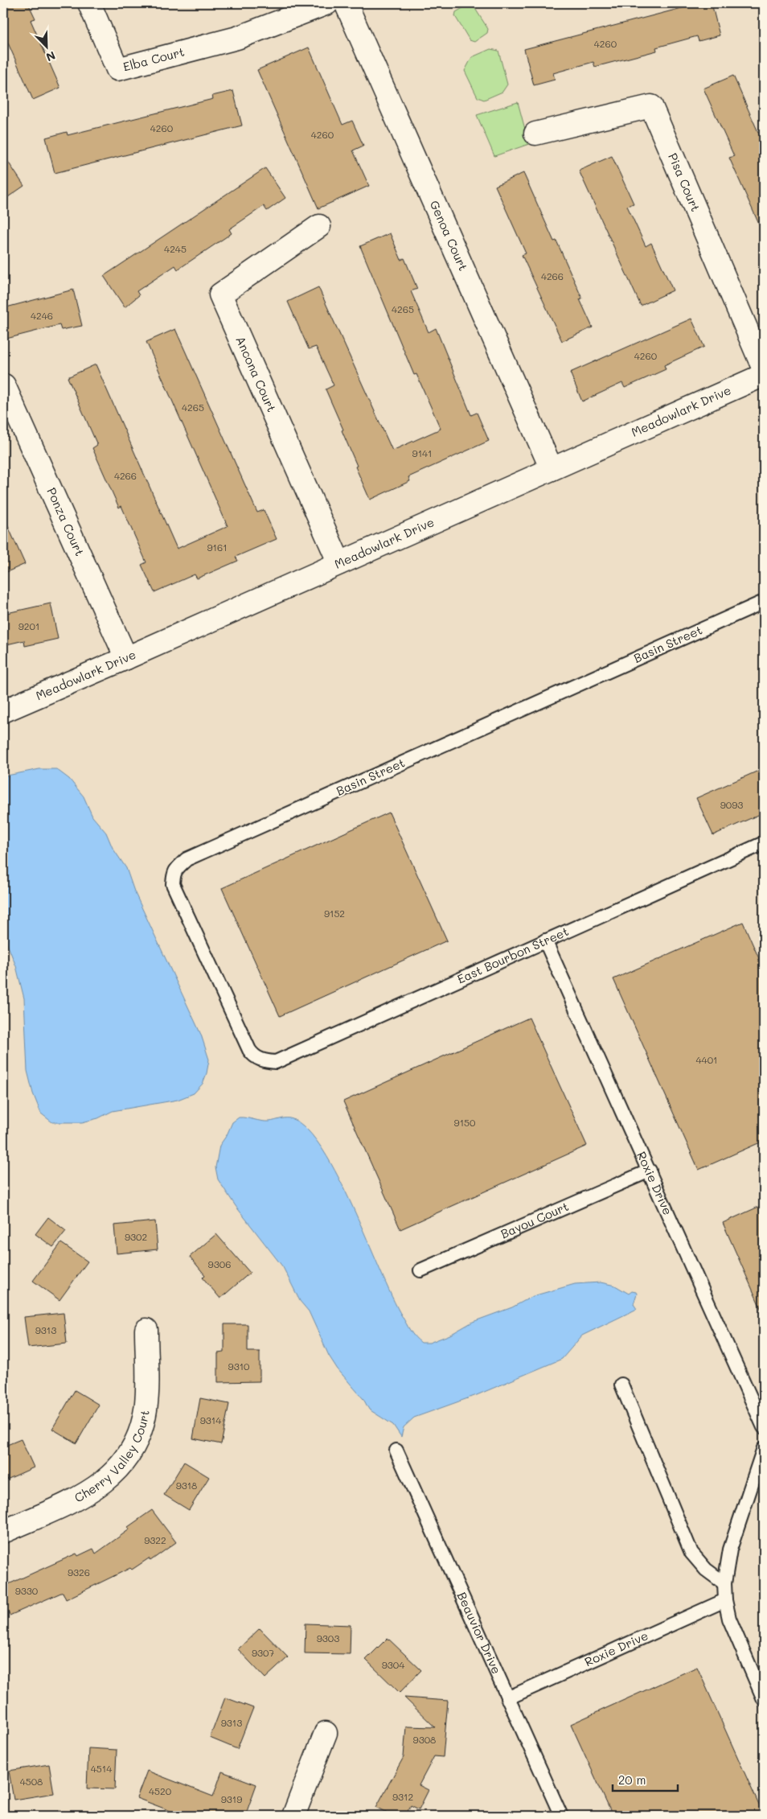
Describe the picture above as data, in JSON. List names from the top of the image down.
{
  "streets": {
    "street": [
      "Elba Court",
      "Pisa Court",
      "Genoa Court",
      "Ancona Court",
      "Meadowlark Drive",
      "Ponza Court",
      "Cherry Valley Court"
    ],
    "lane": [
      "Basin Street",
      "East Bourbon Street",
      "Roxie Drive",
      "Bayou Court",
      "Beauvior Drive"
    ]
  },
  "crossings": [
    ["Genoa Court", "Meadowlark Drive"],
    ["Ancona Court", "Meadowlark Drive"],
    ["Meadowlark Drive", "Ponza Court"],
    ["Basin Street", "East Bourbon Street"],
    ["East Bourbon Street", "Roxie Drive"],
    ["Roxie Drive", "Bayou Court"],
    ["Roxie Drive", "Beauvior Drive"]
  ],
  "house_numbers": [
    "4260",
    "4260",
    "4260",
    "4245",
    "4266",
    "4265",
    "4246",
    "4260",
    "4265",
    "9141",
    "4266",
    "9161",
    "9201",
    "9093",
    "9152",
    "4401",
    "9150",
    "9302",
    "9306",
    "9313",
    "9310",
    "9314",
    "9318",
    "9322",
    "9326",
    "9330",
    "9303",
    "9307",
    "9304",
    "9313",
    "9308",
    "4514",
    "4508",
    "4520",
    "9312",
    "9319"
  ],
  "scale_bar": "20 m",
  "north": "bottom right"
}
